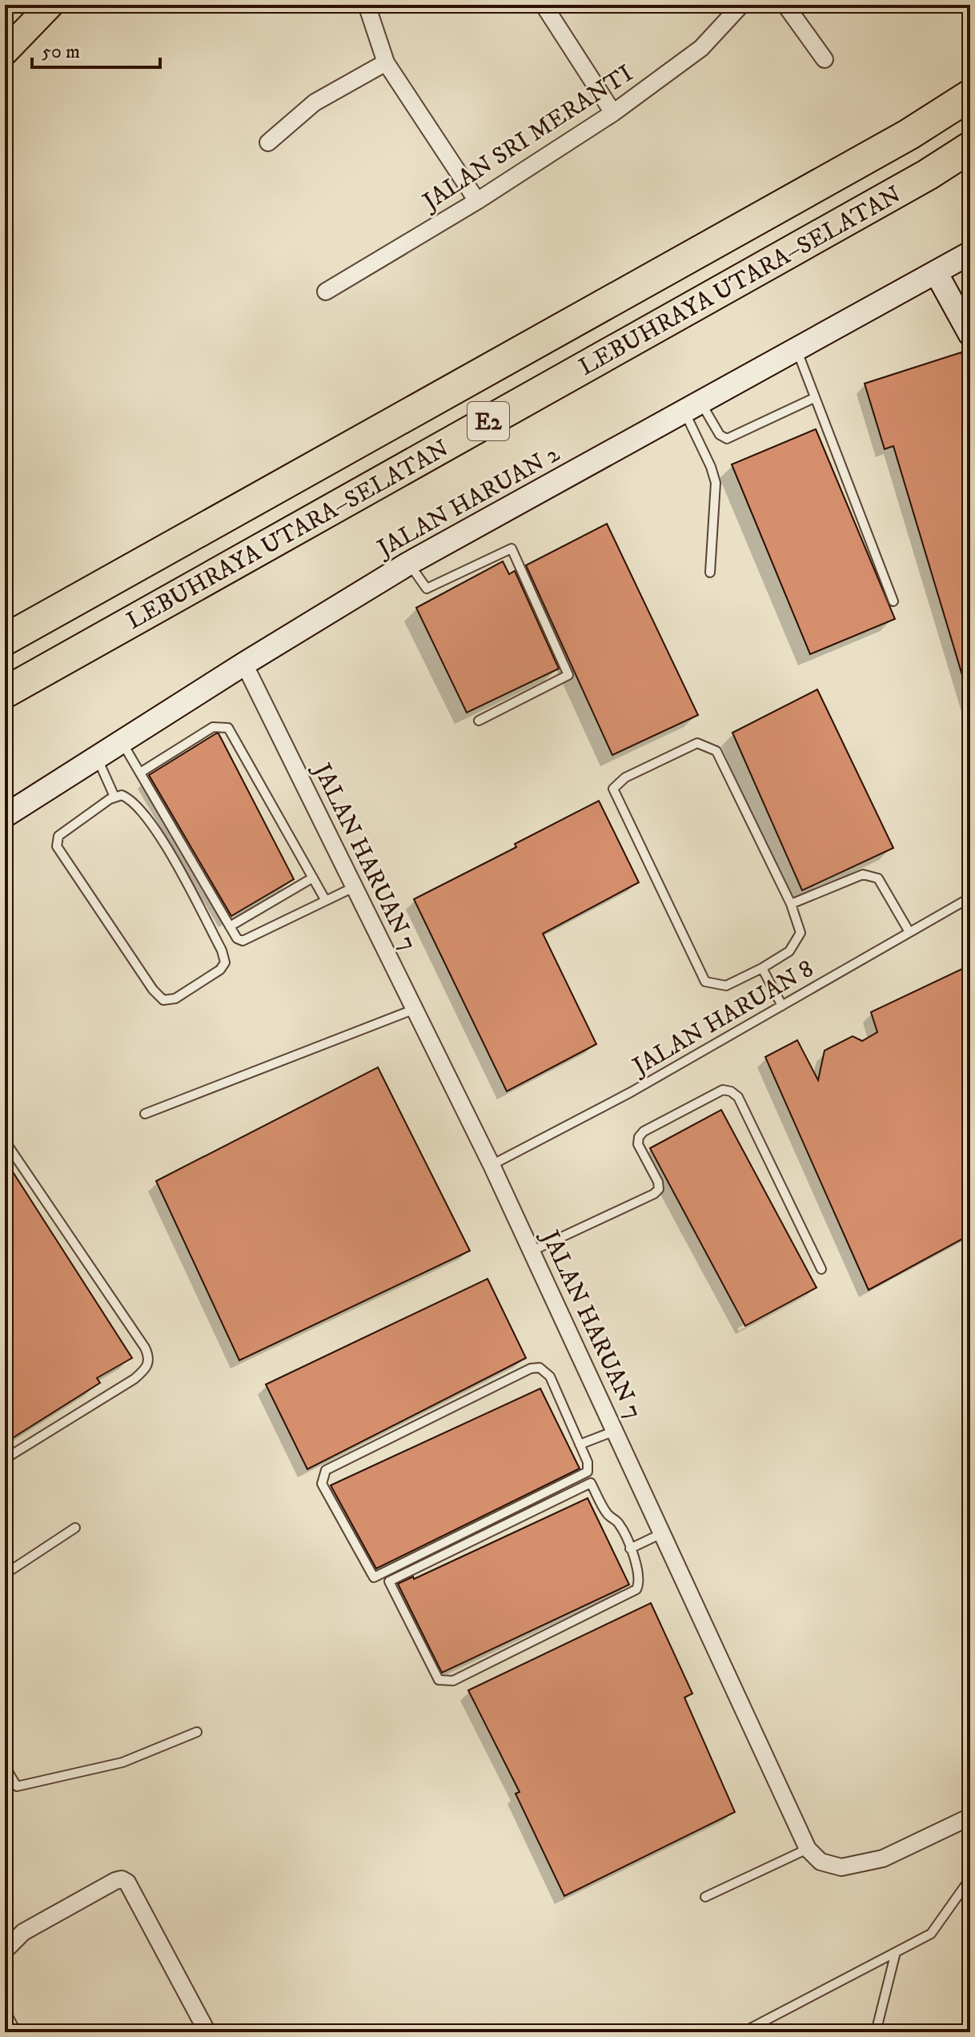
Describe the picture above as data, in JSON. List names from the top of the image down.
{
  "streets": {
    "highway": ["LEBUHRAYA UTARA–SELATAN", "E2"],
    "main road": ["JALAN HARUAN 2"],
    "street": ["JALAN SRI MERANTI", "JALAN HARUAN 7"],
    "lane": ["JALAN HARUAN 8"]
  },
  "crossings": [
    ["JALAN HARUAN 2", "JALAN HARUAN 7"],
    ["JALAN HARUAN 7", "JALAN HARUAN 8"]
  ],
  "scale_bar": "50 m"
}
